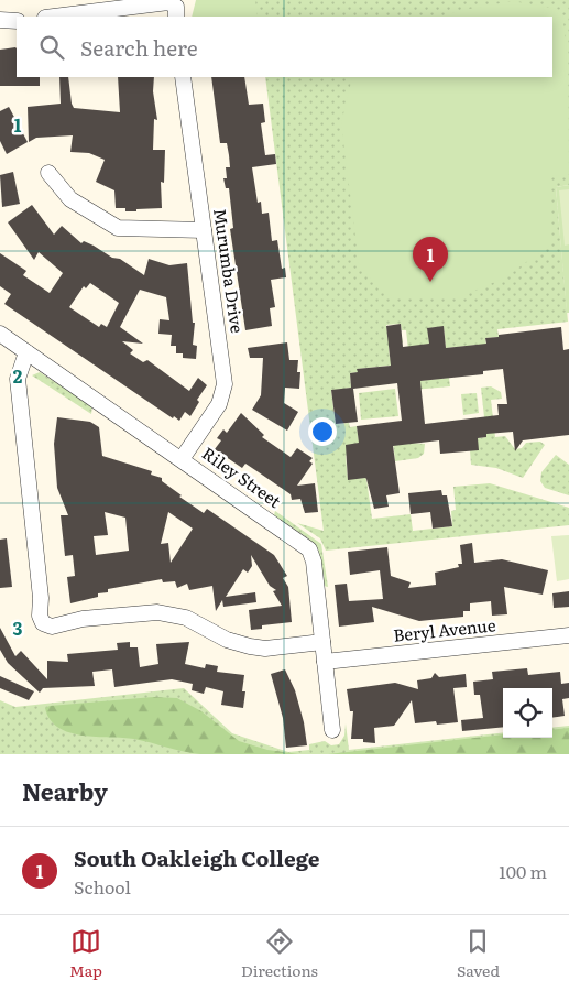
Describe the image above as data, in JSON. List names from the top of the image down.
{
  "streets": {
    "street": ["Murumba Drive", "Riley Street", "Beryl Avenue"]
  },
  "crossings": [
    ["Murumba Drive", "Riley Street"],
    ["Riley Street", "Beryl Avenue"]
  ],
  "page": {
    "search": "Search here",
    "pins": "1",
    "heading": "Nearby",
    "list": [
      {
        "mark": "1",
        "name": "South Oakleigh College",
        "note": "School",
        "value": "100 m"
      }
    ],
    "nav": ["Map", "Directions", "Saved"]
  },
  "grid": {
    "rows": ["1", "2", "3"]
  }
}
